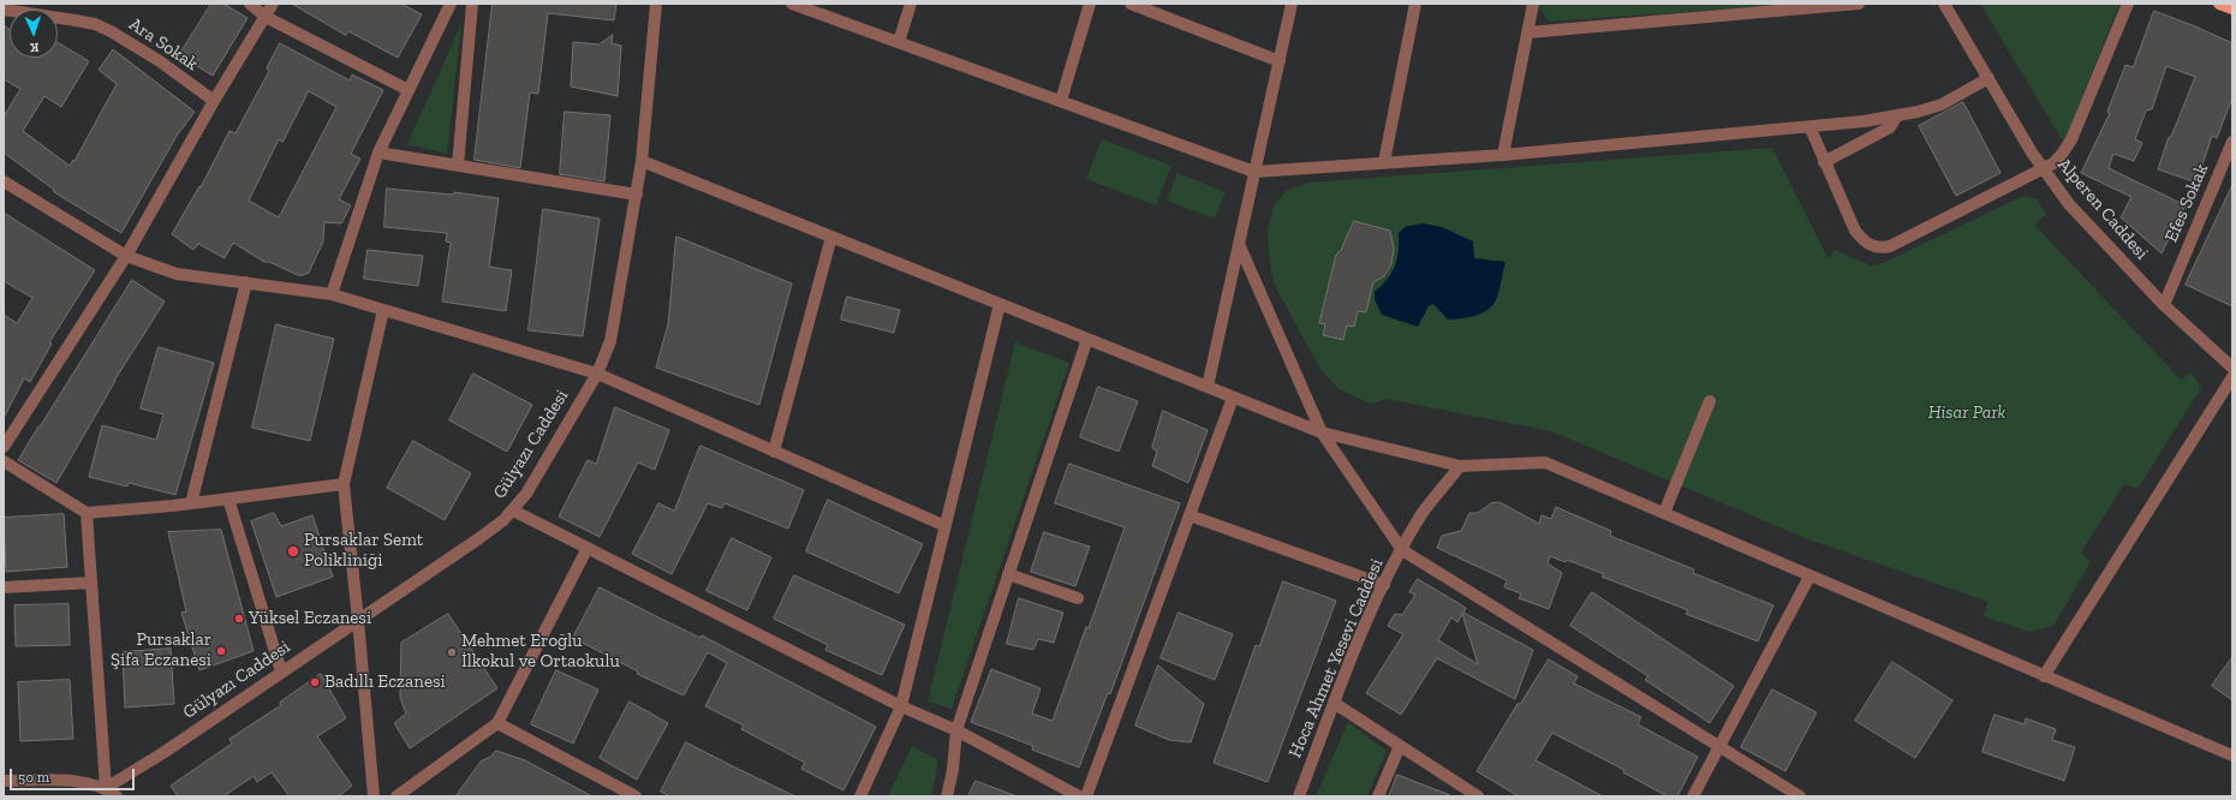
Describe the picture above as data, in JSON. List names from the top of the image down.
{
  "streets": {
    "street": [
      "Ara Sokak",
      "Efes Sokak",
      "Alperen Caddesi",
      "Gülyazı Caddesi",
      "Hoca Ahmet Yesevi Caddesi"
    ]
  },
  "crossings": [
    ["Efes Sokak", "Alperen Caddesi"]
  ],
  "parks": ["Hisar Park"],
  "places": [
    "Pursaklar Semt Polikliniği",
    "Yüksel Eczanesi",
    "Pursaklar Şifa Eczanesi",
    "Mehmet Eroğlu İlkokul ve Ortaokulu",
    "Badıllı Eczanesi"
  ],
  "scale_bar": "50 m",
  "north": "bottom"
}
